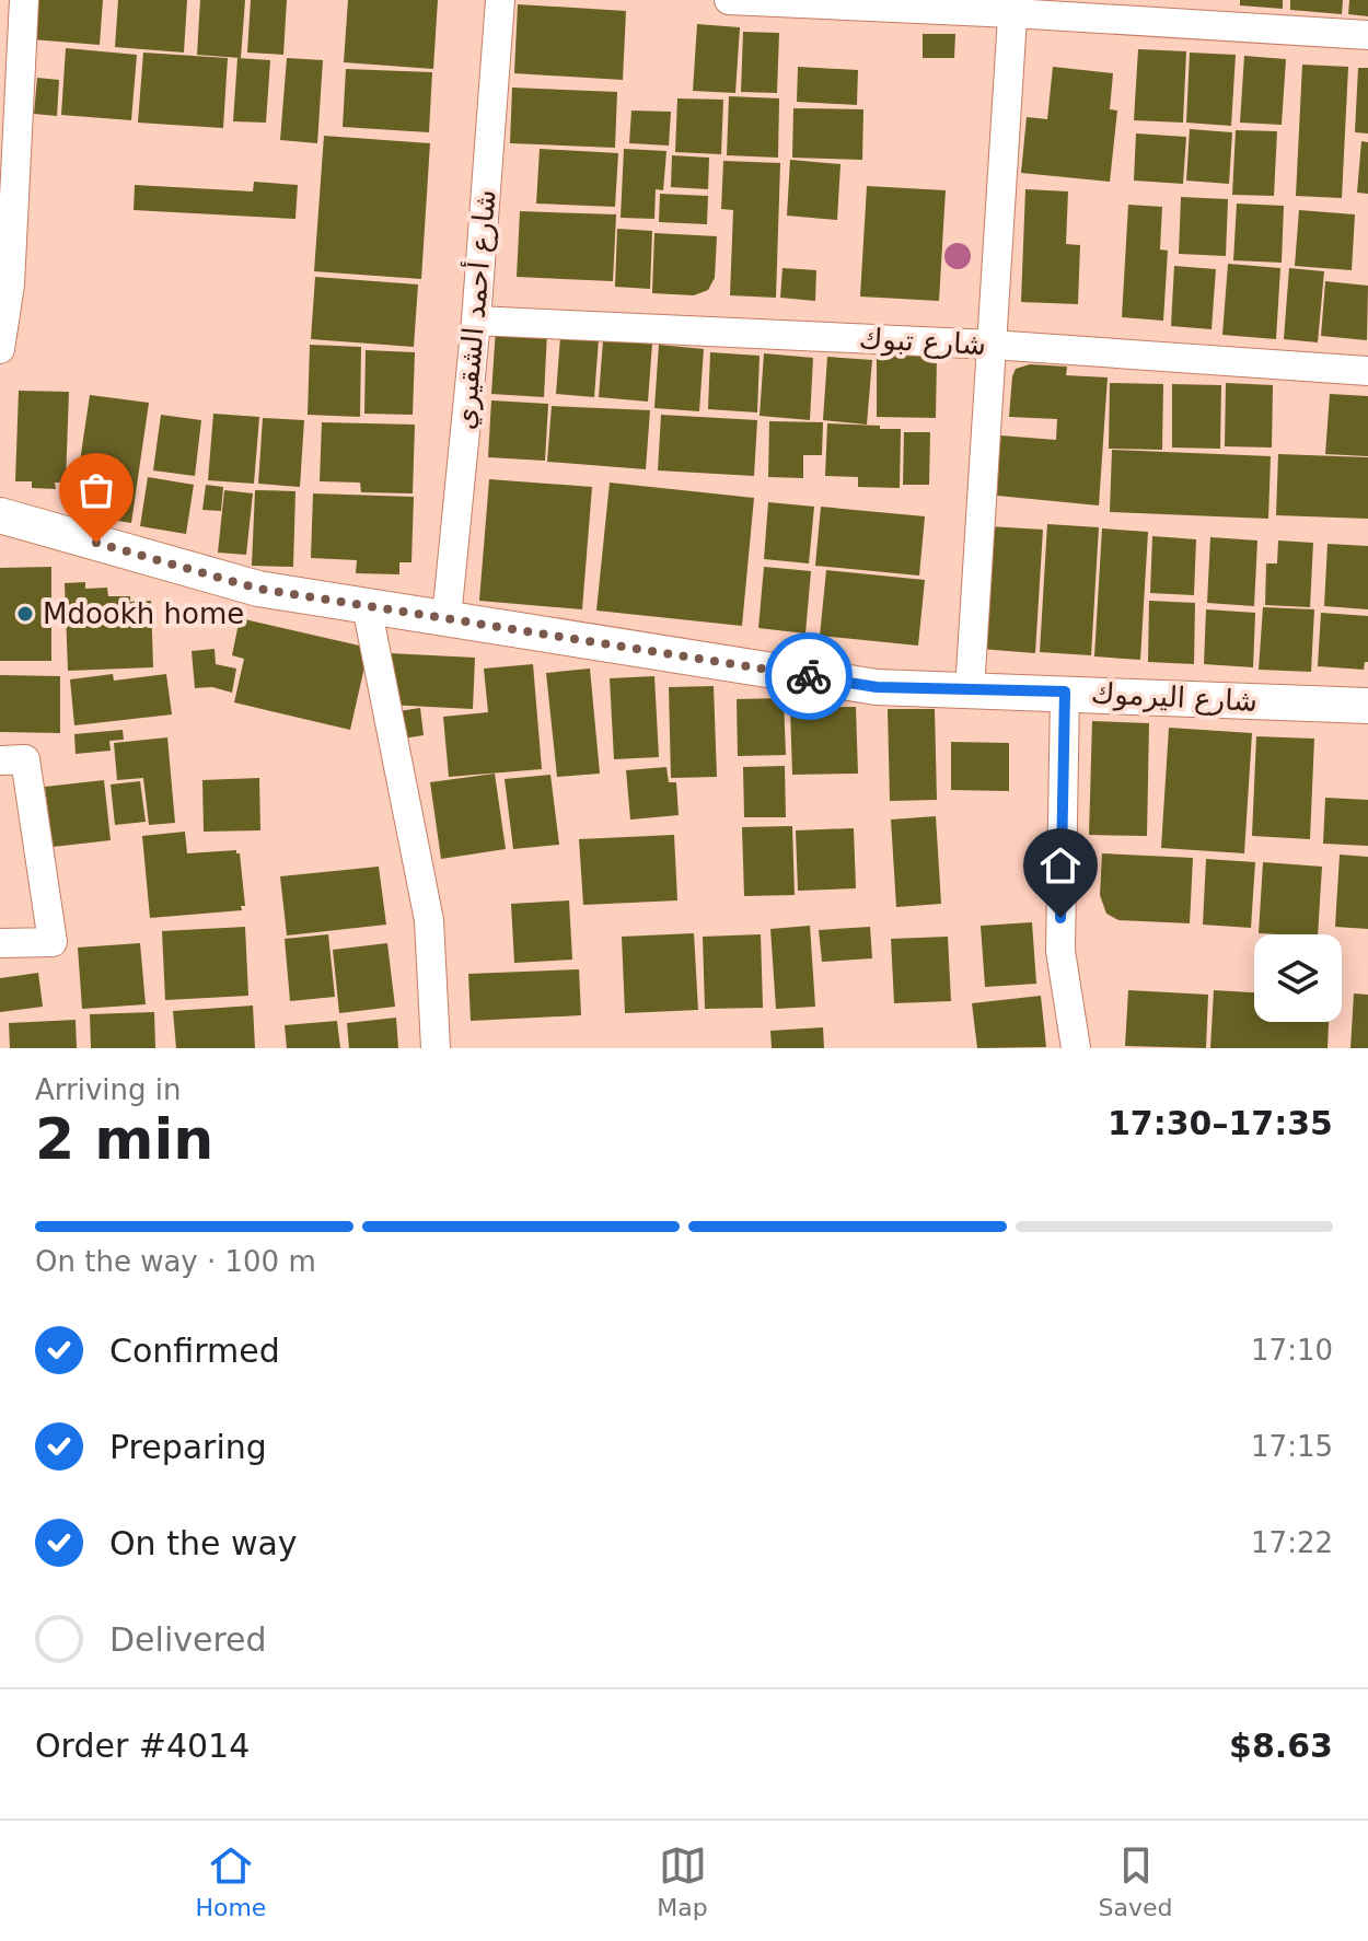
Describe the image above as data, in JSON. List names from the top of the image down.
{
  "streets": {
    "street": ["شارع أحمد الشقيري", "شارع تبوك", "شارع اليرموك"]
  },
  "crossings": [
    ["شارع أحمد الشقيري", "شارع تبوك"],
    ["شارع أحمد الشقيري", "شارع اليرموك"]
  ],
  "places": ["Mdookh home"],
  "page": {
    "heading": ["2 min", "Arriving in", "17:30–17:35"],
    "panel": ["Order #4014", "$8.63"],
    "bar": "On the way · 100 m",
    "list": [
      ["Confirmed", "17:10"],
      ["Preparing", "17:15"],
      ["On the way", "17:22"],
      "Delivered"
    ],
    "tabs": ["Home", "Map", "Saved"]
  }
}
